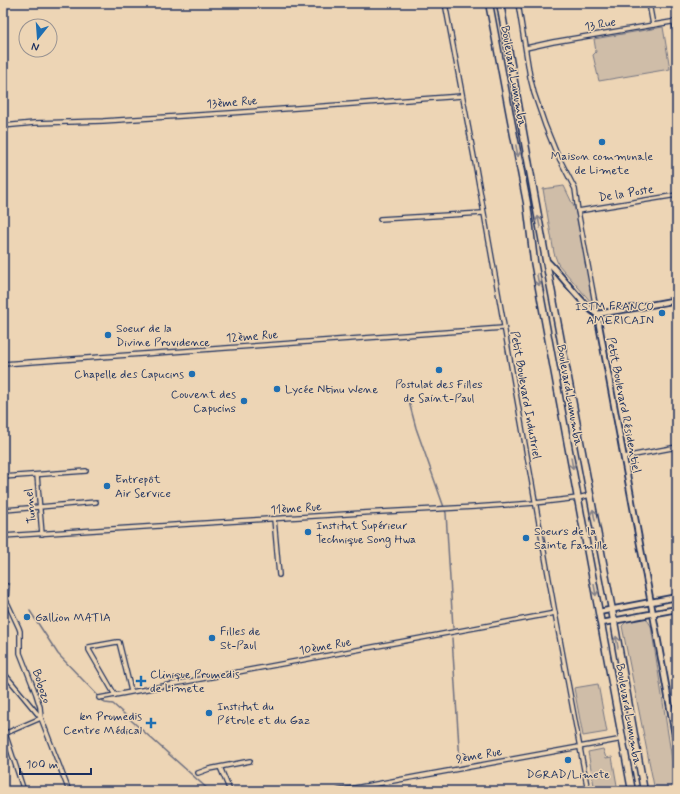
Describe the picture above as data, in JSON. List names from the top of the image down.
{
  "streets": {
    "highway": ["Boulevard Lumumba"],
    "street": [
      "13 Rue",
      "13ème Rue",
      "De la Poste",
      "12ème Rue",
      "Petit Boulevard Industriel",
      "Petit Boulevard Résidentiel",
      "Tunnel",
      "11ème Rue",
      "10ème Rue",
      "Bobozo",
      "9ème Rue"
    ]
  },
  "crossings": [
    ["13 Rue", "Petit Boulevard Résidentiel"],
    ["Boulevard Lumumba", "11ème Rue"],
    ["Boulevard Lumumba", "9ème Rue"],
    ["13ème Rue", "Petit Boulevard Industriel"],
    ["De la Poste", "Petit Boulevard Résidentiel"],
    ["12ème Rue", "Petit Boulevard Industriel"],
    ["Petit Boulevard Industriel", "11ème Rue"],
    ["Petit Boulevard Industriel", "10ème Rue"],
    ["Petit Boulevard Industriel", "9ème Rue"],
    ["Tunnel", "11ème Rue"]
  ],
  "places": {
    "other": [
      "Maison communale de Limete",
      "ISTM FRANCO AMERICAIN",
      "Soeur de la Divine Providence",
      "Postulat des Filles de Saint-Paul",
      "Chapelle des Capucins",
      "Lycée Ntinu Wene",
      "Couvent des Capucins",
      "Entrepôt Air Service",
      "Institut Supérieur Technique Song Hwa",
      "Soeurs de la Sainte Famille",
      "Gallion MATIA",
      "Filles de St-Paul",
      "Institut du Pétrole et du Gaz",
      "DGRAD/Limete"
    ],
    "health": ["Clinique Promedis de Limete", "kn Promedis Centre Médical"]
  },
  "scale_bar": "100 m",
  "north": "bottom"
}
